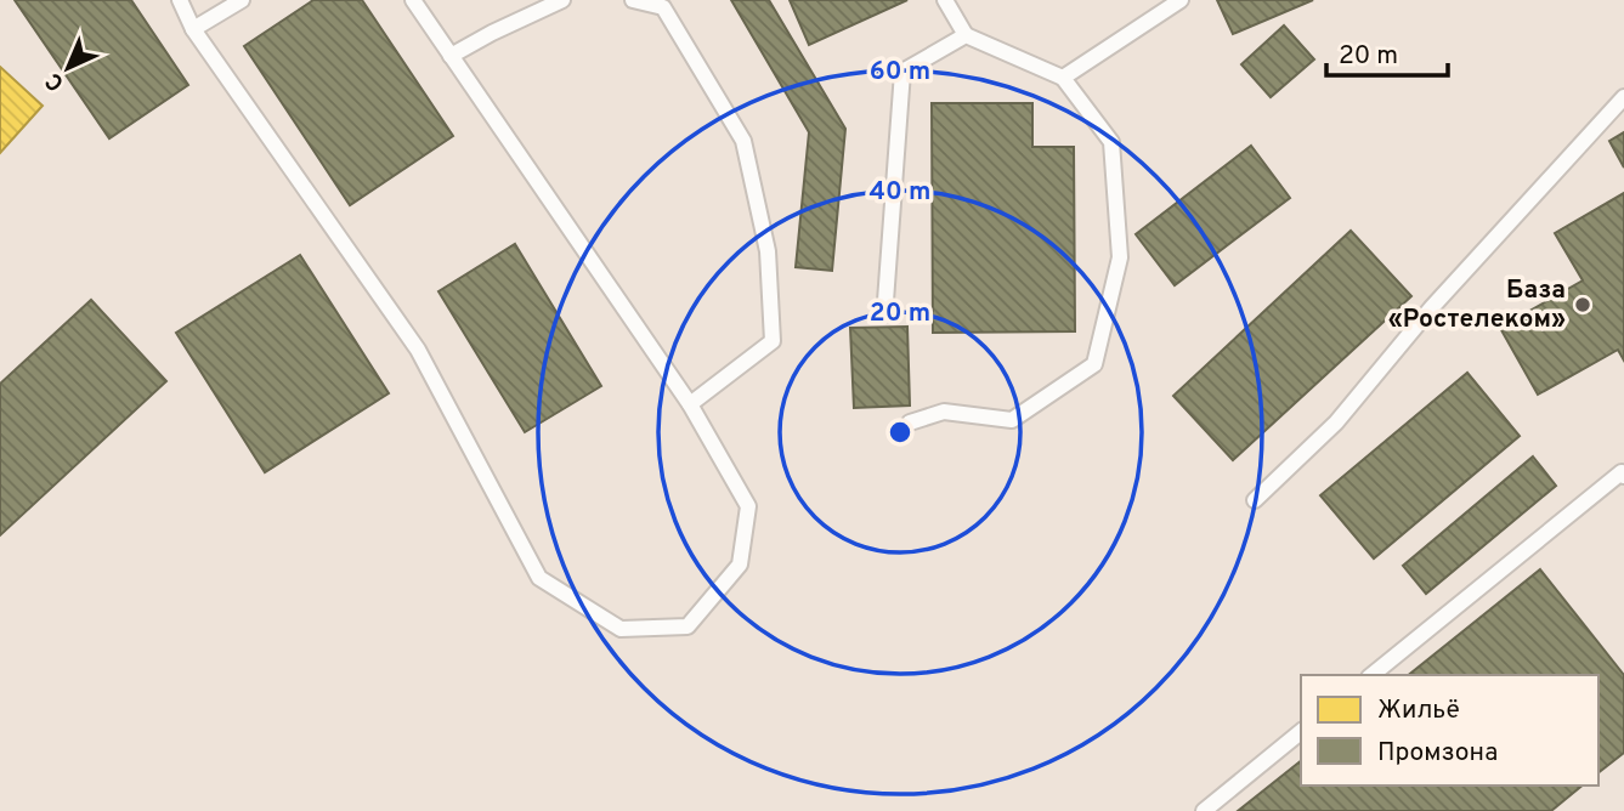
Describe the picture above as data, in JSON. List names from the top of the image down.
{
  "places": ["База «Ростелеком»"],
  "legend": ["Жильё", "Промзона"],
  "scale_bar": "20 m",
  "north": "bottom left",
  "rings": ["60 m", "40 m", "20 m"]
}
